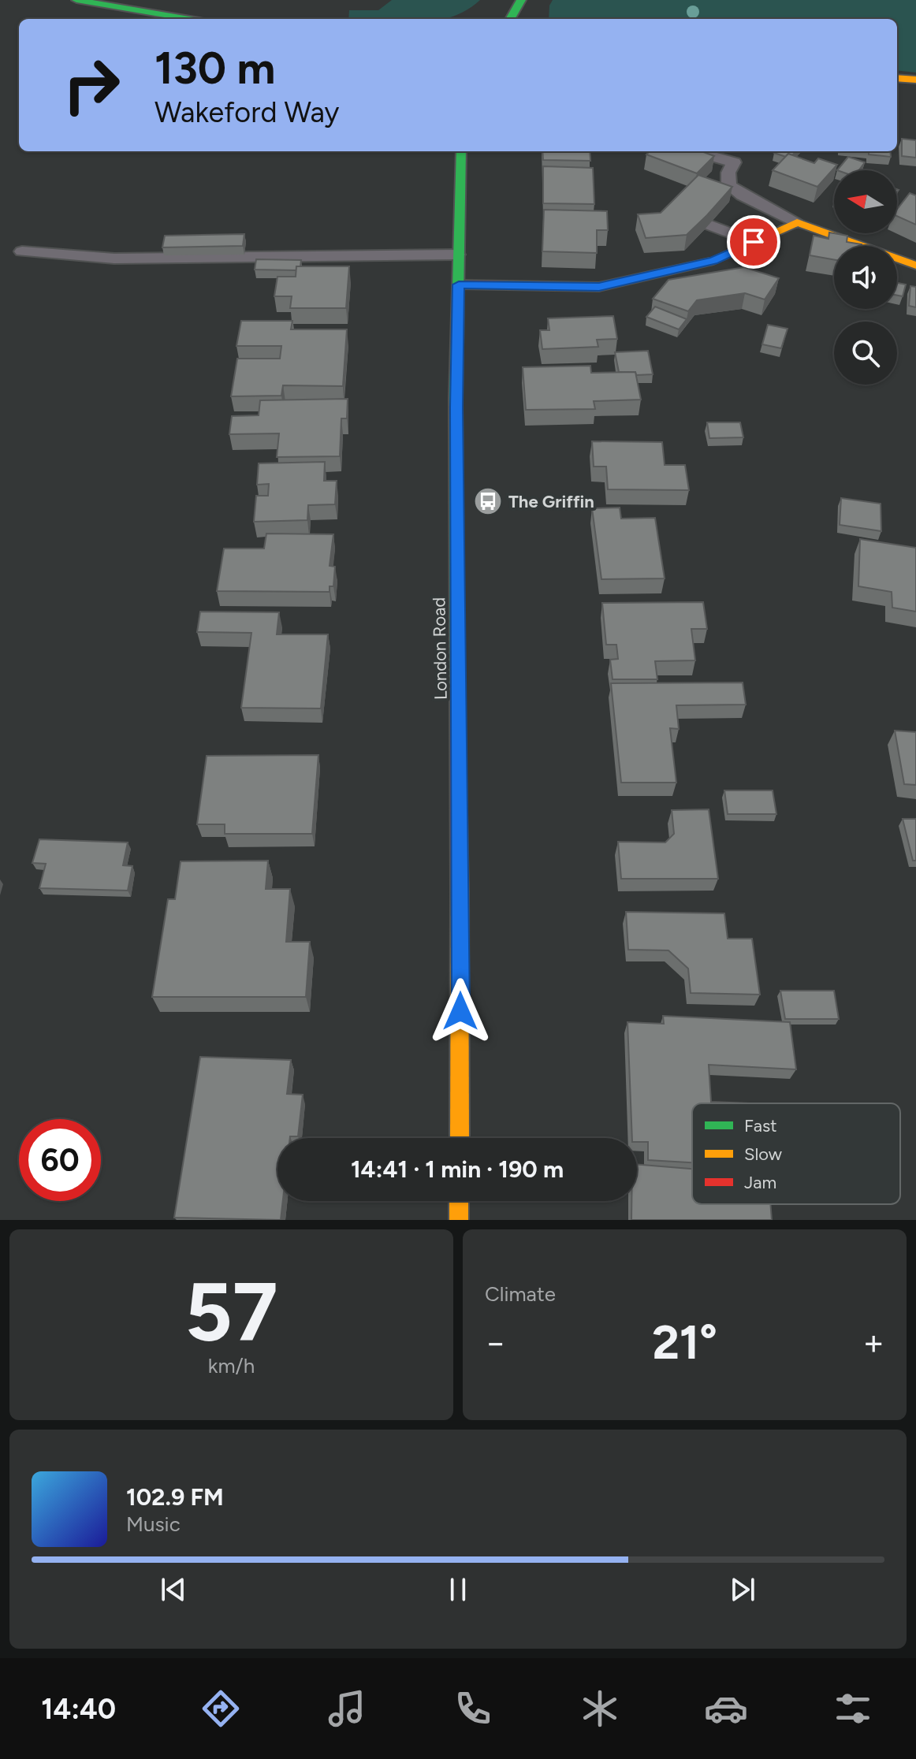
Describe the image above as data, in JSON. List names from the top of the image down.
{
  "streets": {
    "main road": ["London Road"]
  },
  "places": {
    "bus stop": ["The Griffin"]
  },
  "legend": ["Fast", "Slow", "Jam"],
  "north": "left",
  "page": {
    "turn": ["130 m", "Wakeford Way"],
    "limit": "60",
    "trip": "14:41 · 1 min · 190 m",
    "tile": [
      ["57", "km/h"],
      "Climate"
    ],
    "heat": ["−", "21°", "+"],
    "song": ["102.9 FM", "Music"],
    "tabs": "14:40"
  }
}
